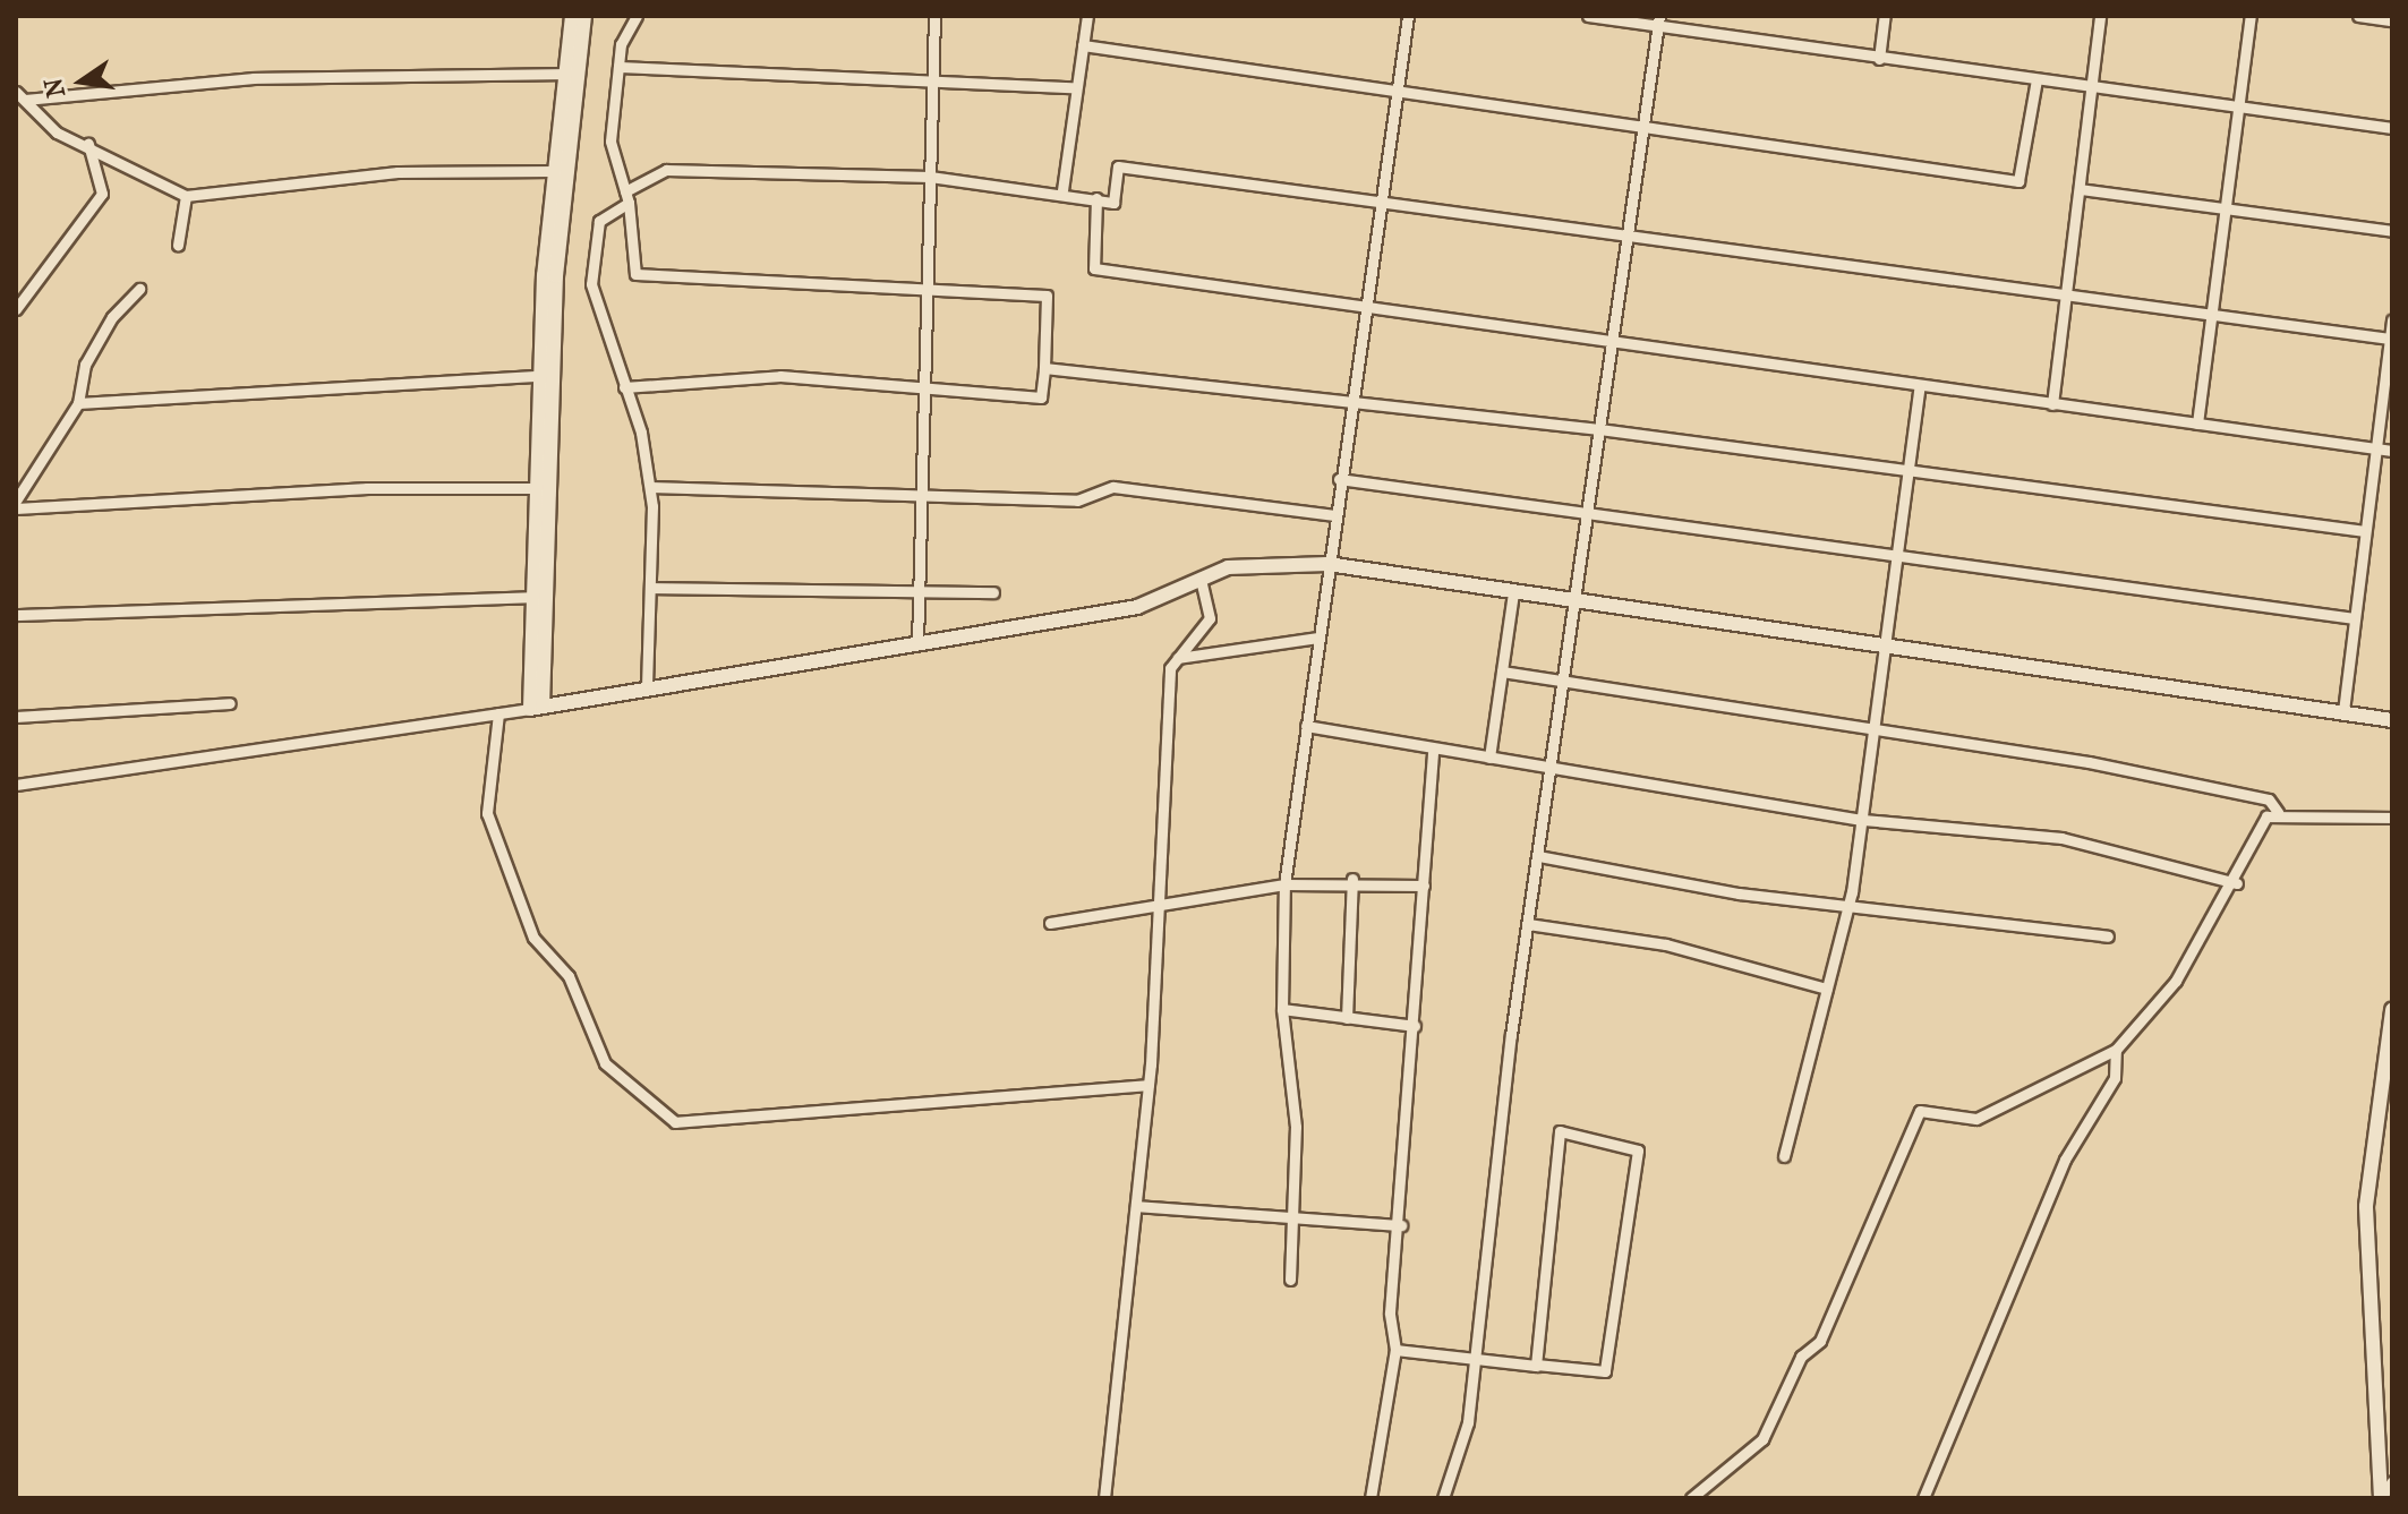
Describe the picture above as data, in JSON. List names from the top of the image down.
{
  "north": "left"
}
